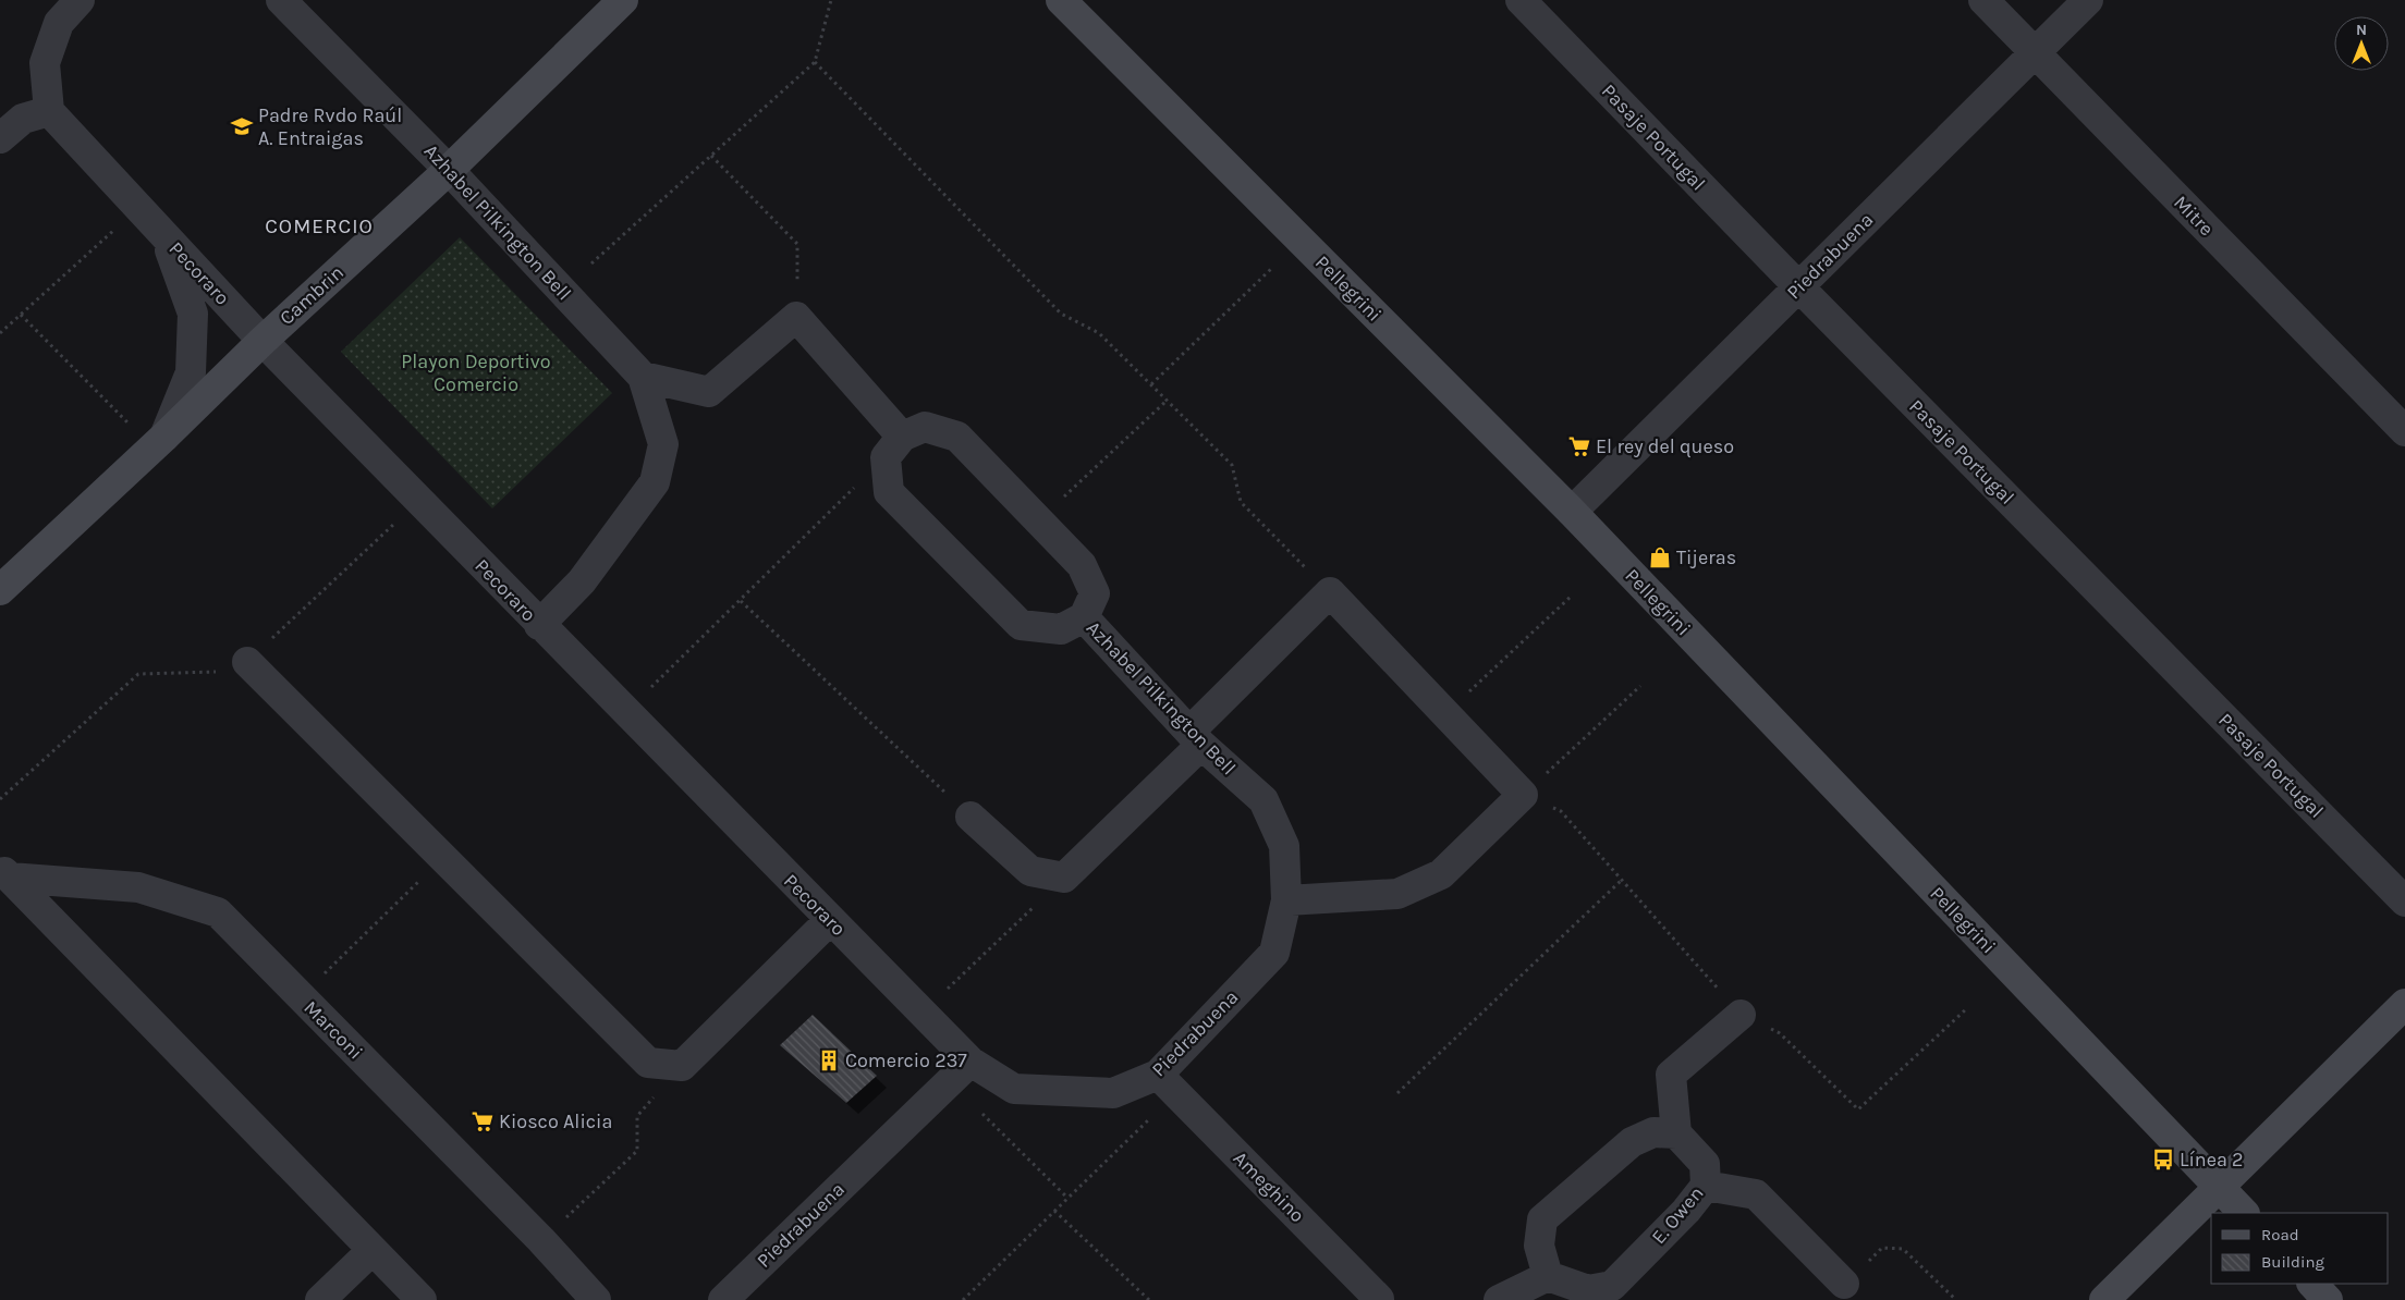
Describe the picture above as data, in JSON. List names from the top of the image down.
{
  "streets": {
    "street": [
      "Pasaje Portugal",
      "Mitre",
      "Azhabel Pilkington Bell",
      "Piedrabuena",
      "Pecoraro",
      "Pellegrini",
      "Cambrin",
      "Marconi",
      "Ameghino",
      "E. Owen"
    ]
  },
  "crossings": [
    ["Pasaje Portugal", "Piedrabuena"],
    ["Mitre", "Piedrabuena"],
    ["Azhabel Pilkington Bell", "Piedrabuena"],
    ["Azhabel Pilkington Bell", "Pecoraro"],
    ["Azhabel Pilkington Bell", "Cambrin"],
    ["Piedrabuena", "Pecoraro"],
    ["Piedrabuena", "Pellegrini"],
    ["Piedrabuena", "Ameghino"],
    ["Pecoraro", "Cambrin"]
  ],
  "districts": ["COMERCIO"],
  "parks": ["Playon Deportivo Comercio"],
  "places": {
    "school or university": ["Padre Rvdo Raúl A. Entraigas"],
    "supermarket": ["El rey del queso", "Kiosco Alicia"],
    "shop": ["Tijeras"],
    "building": ["Comercio 237"],
    "bus stop": ["Línea 2"]
  },
  "legend": ["Road", "Building"],
  "north": "top"
}
